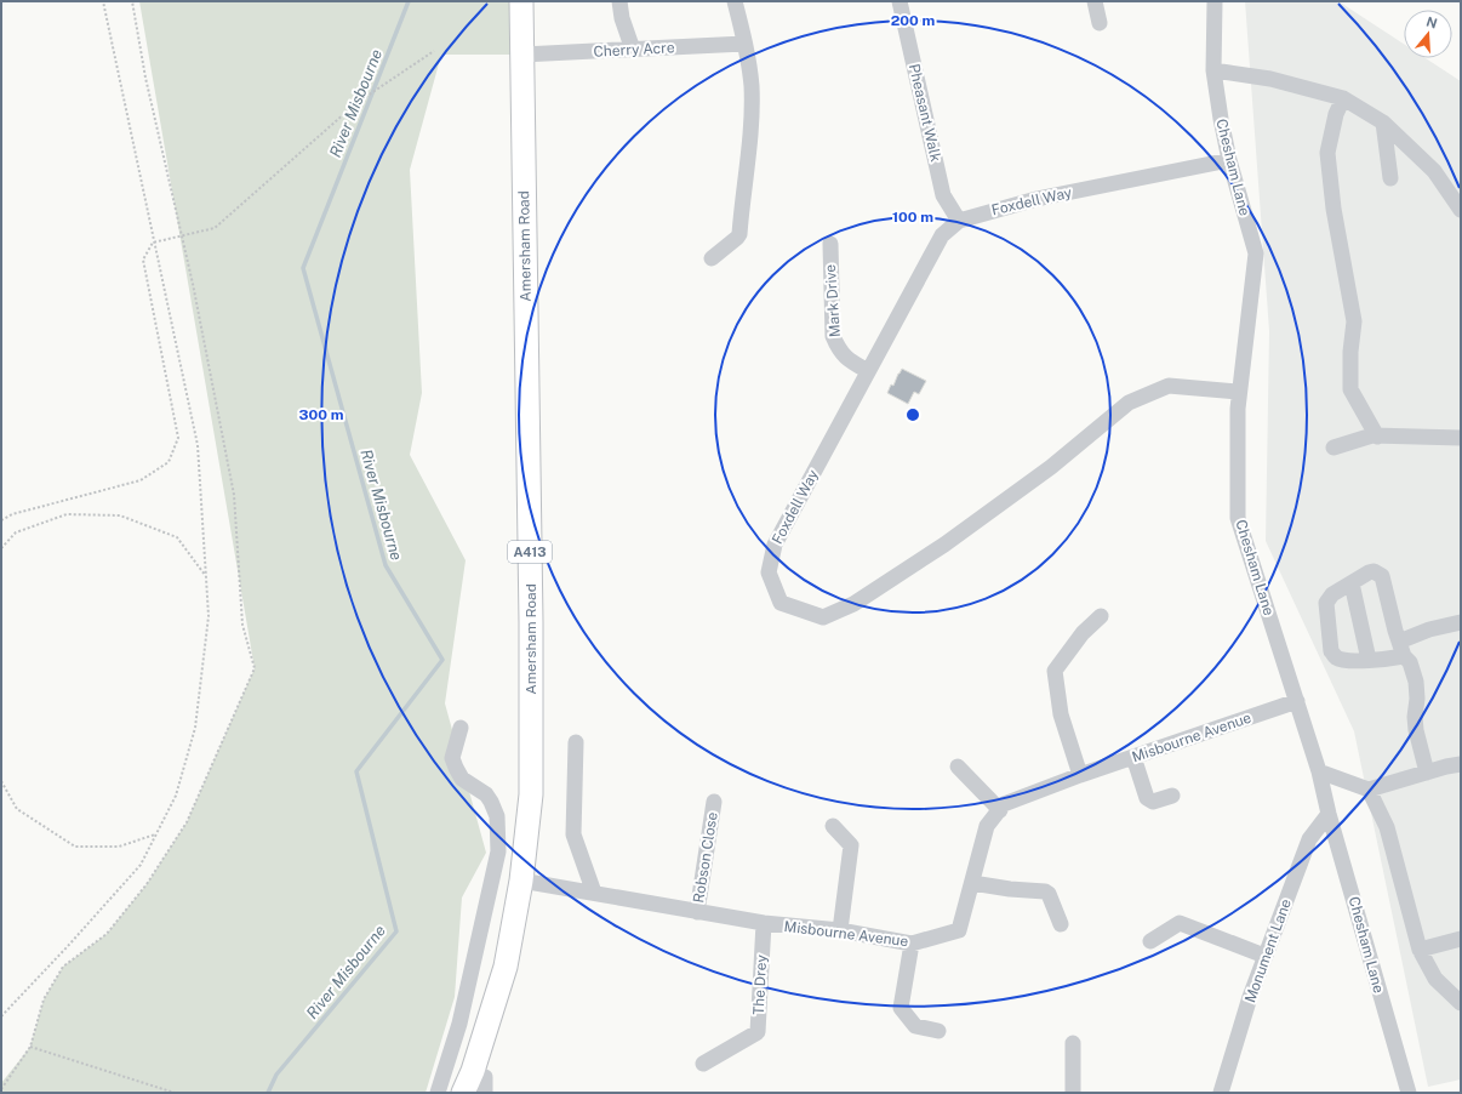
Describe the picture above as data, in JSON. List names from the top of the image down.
{
  "streets": {
    "highway": ["Amersham Road", "A413"],
    "street": [
      "Cherry Acre",
      "Pheasant Walk",
      "Chesham Lane",
      "Foxdell Way",
      "Mark Drive",
      "Misbourne Avenue",
      "Robson Close",
      "Monument Lane",
      "The Drey"
    ]
  },
  "crossings": [
    ["Cherry Acre", "Amersham Road"],
    ["Pheasant Walk", "Foxdell Way"],
    ["Chesham Lane", "Foxdell Way"],
    ["Chesham Lane", "Misbourne Avenue"],
    ["Chesham Lane", "Monument Lane"],
    ["Foxdell Way", "Mark Drive"],
    ["Amersham Road", "Misbourne Avenue"],
    ["Misbourne Avenue", "Robson Close"],
    ["Misbourne Avenue", "The Drey"]
  ],
  "water": ["River Misbourne"],
  "north": "top",
  "rings": ["200 m", "100 m", "300 m"]
}
